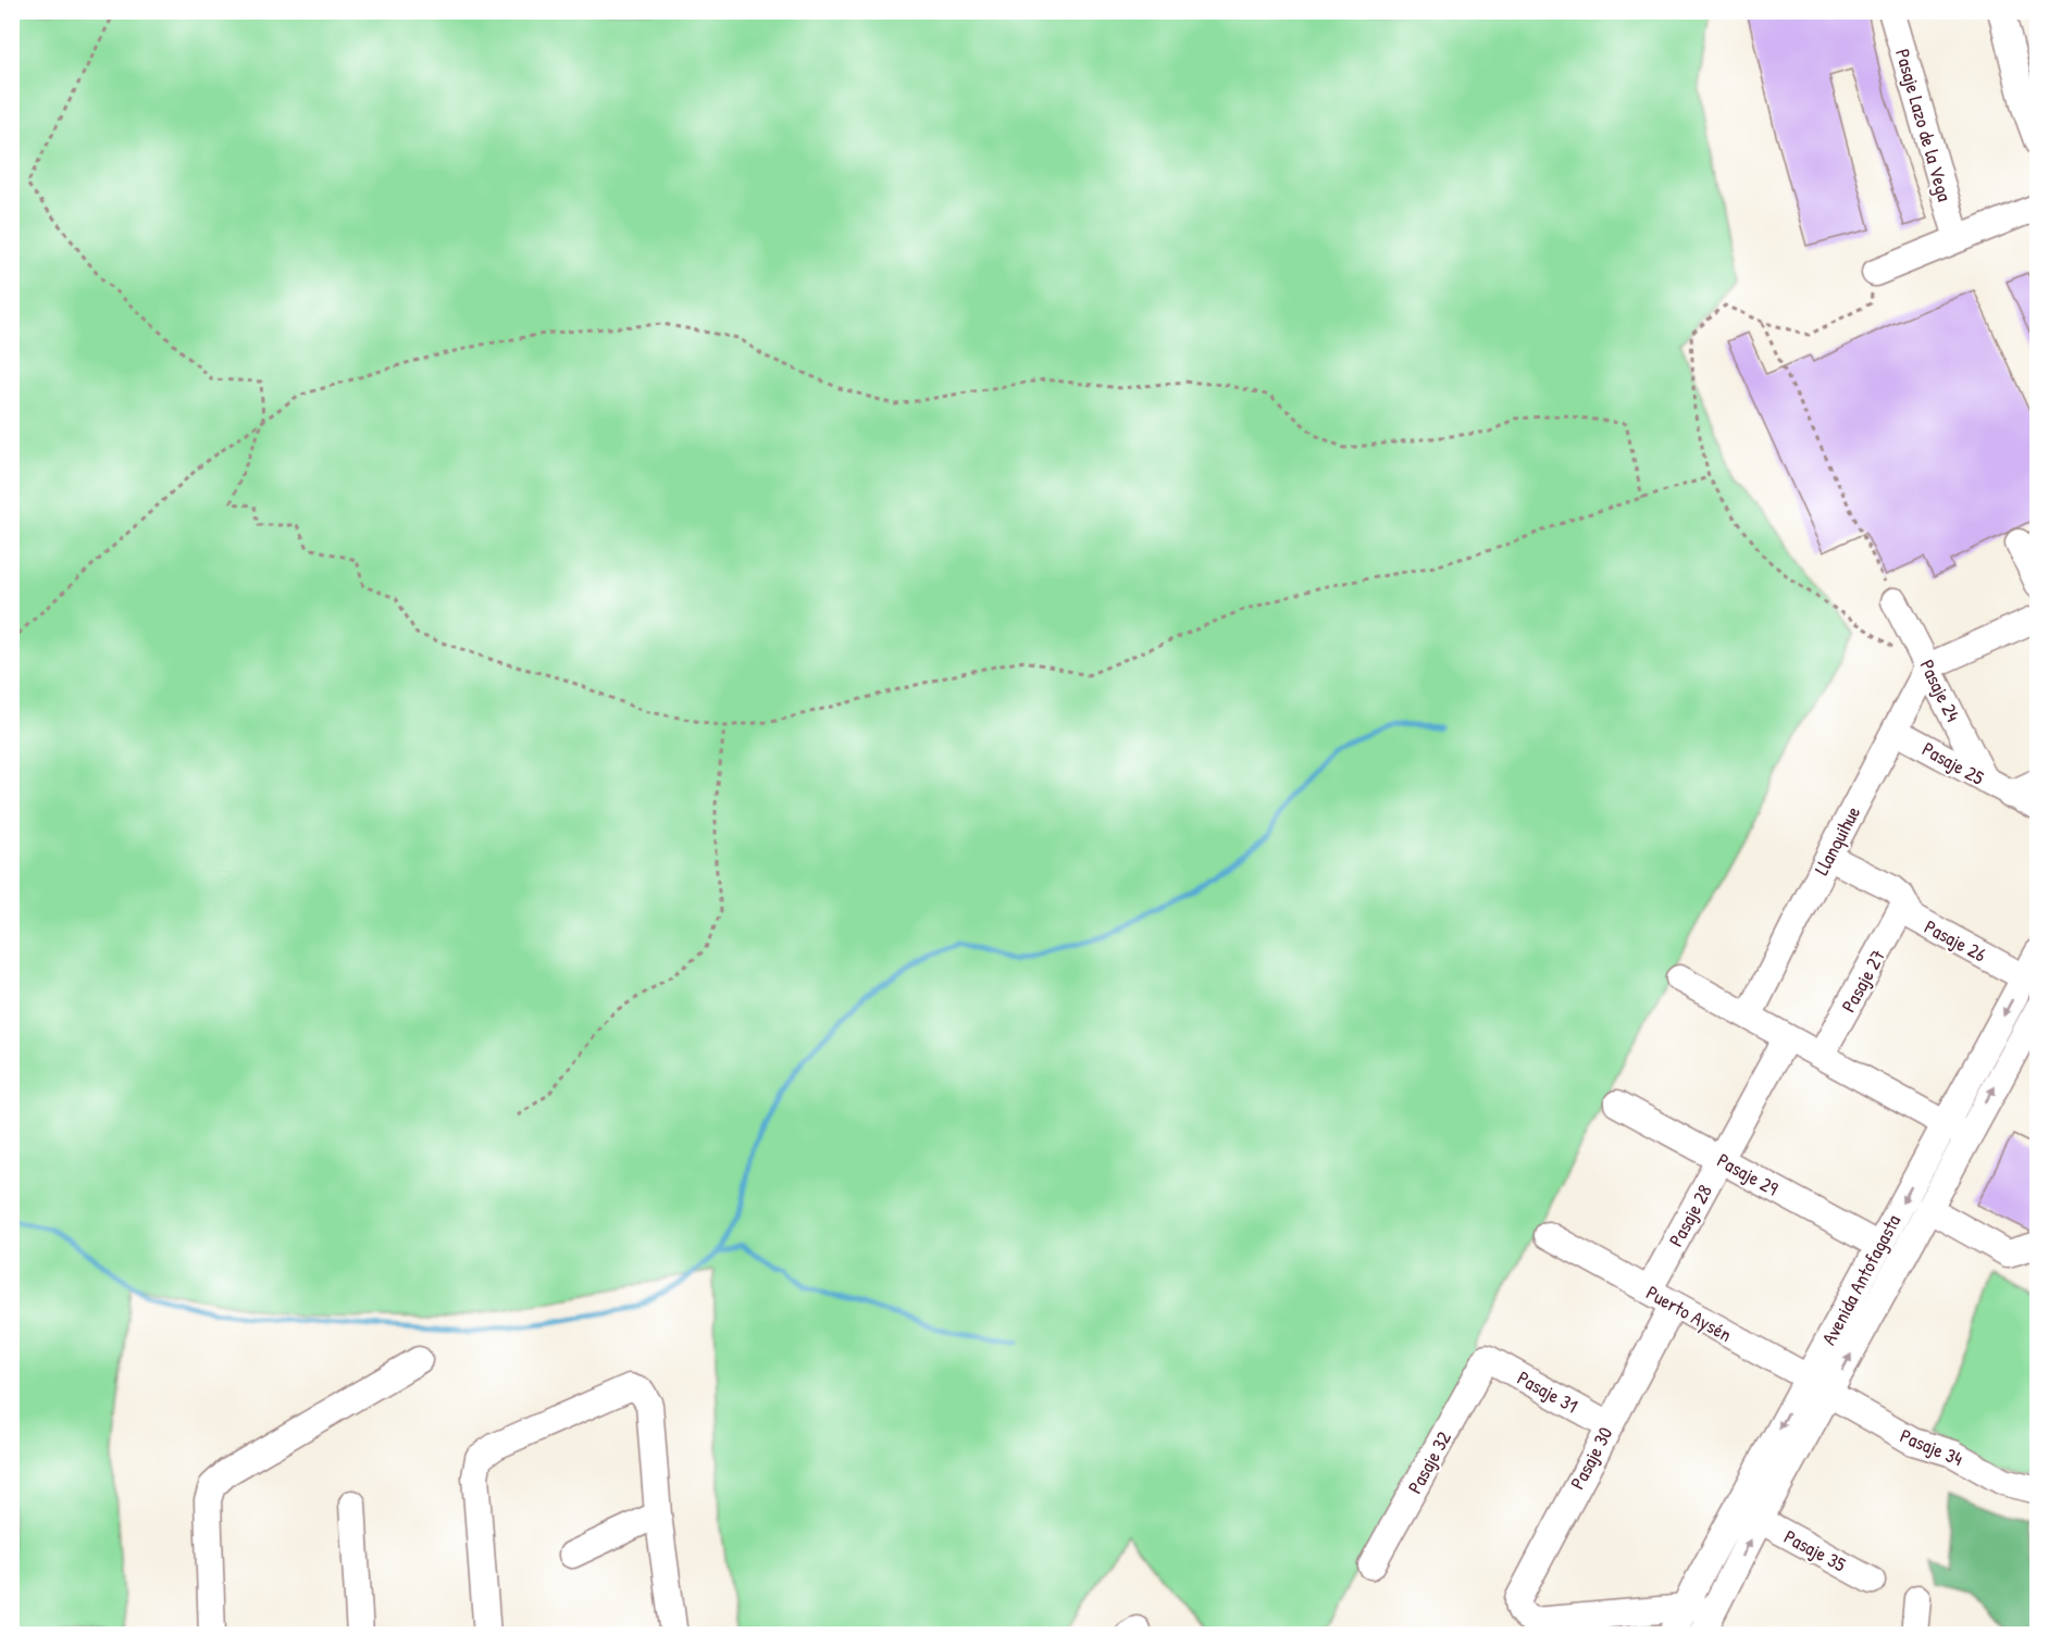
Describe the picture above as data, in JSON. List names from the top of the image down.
{
  "streets": {
    "street": [
      "Pasaje Lazo de la Vega",
      "Pasaje 24",
      "Pasaje 25",
      "Llanquihue",
      "Pasaje 26",
      "Pasaje 27",
      "Pasaje 29",
      "Pasaje 28",
      "Avenida Antofagasta",
      "Puerto Aysén",
      "Pasaje 31",
      "Pasaje 34",
      "Pasaje 30",
      "Pasaje 32",
      "Pasaje 35"
    ]
  },
  "crossings": [
    ["Pasaje 24", "Pasaje 25"],
    ["Pasaje 24", "Llanquihue"],
    ["Pasaje 25", "Llanquihue"],
    ["Llanquihue", "Pasaje 26"],
    ["Pasaje 26", "Pasaje 27"],
    ["Pasaje 26", "Avenida Antofagasta"],
    ["Pasaje 29", "Pasaje 28"],
    ["Pasaje 29", "Avenida Antofagasta"],
    ["Pasaje 28", "Puerto Aysén"],
    ["Avenida Antofagasta", "Puerto Aysén"],
    ["Avenida Antofagasta", "Pasaje 34"],
    ["Avenida Antofagasta", "Pasaje 30"],
    ["Avenida Antofagasta", "Pasaje 35"],
    ["Puerto Aysén", "Pasaje 34"],
    ["Puerto Aysén", "Pasaje 30"],
    ["Pasaje 31", "Pasaje 30"],
    ["Pasaje 31", "Pasaje 32"]
  ]
}
